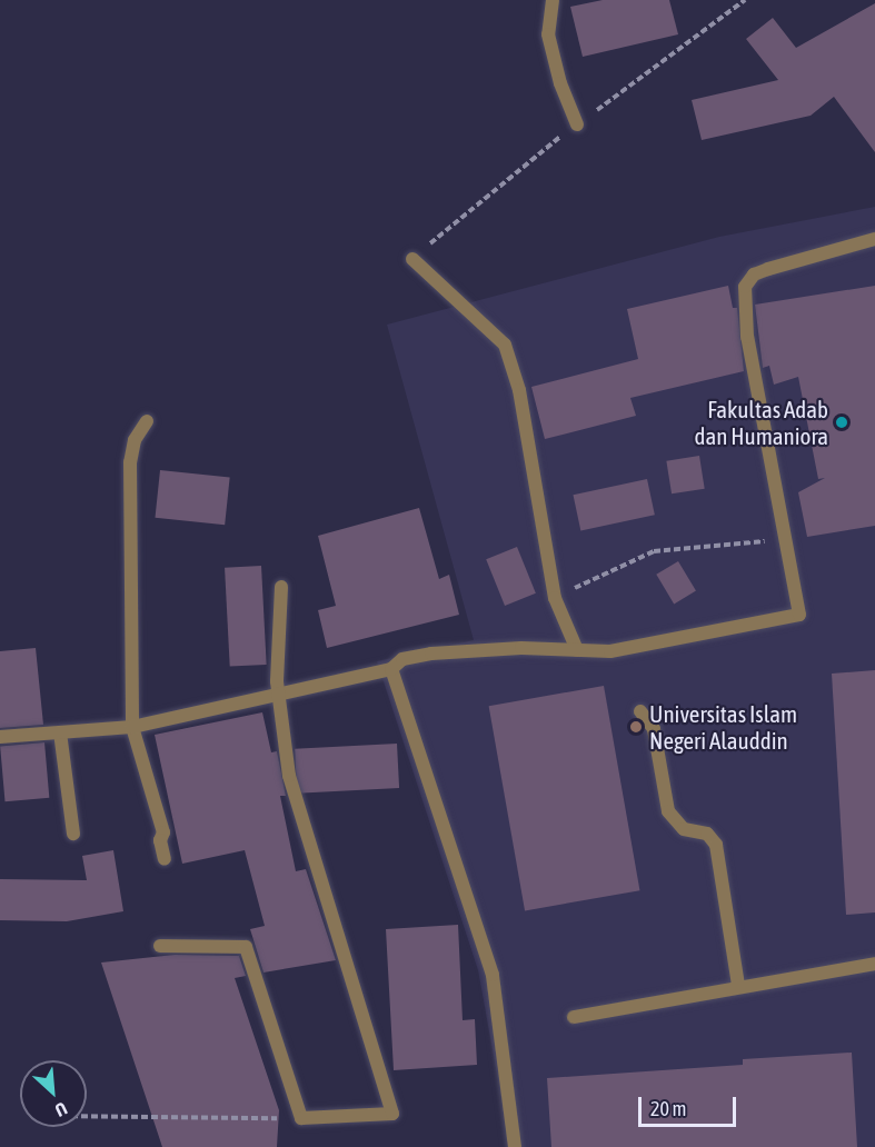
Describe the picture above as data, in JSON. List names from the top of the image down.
{
  "places": ["Fakultas Adab dan Humaniora", "Universitas Islam Negeri Alauddin"],
  "scale_bar": "20 m",
  "north": "bottom right"
}
